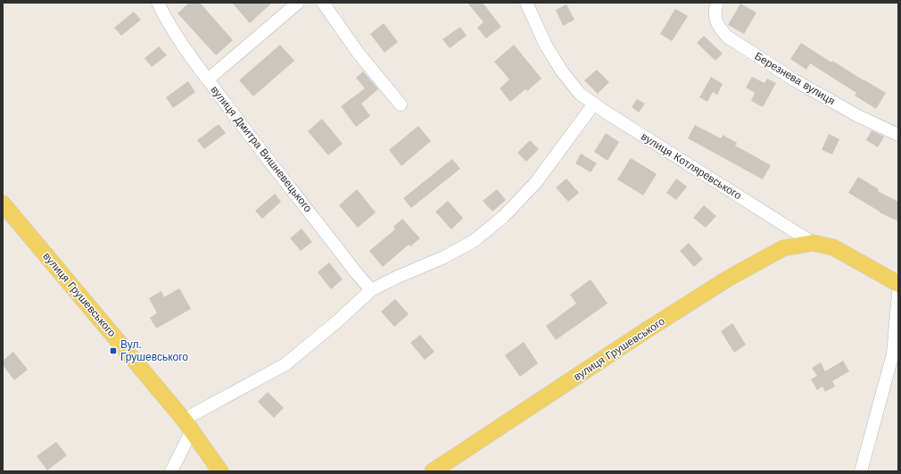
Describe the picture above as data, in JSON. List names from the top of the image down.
{
  "streets": {
    "main road": ["вулиця Котляревського", "вулиця Грушевського"],
    "street": ["Березнева вулиця", "вулиця Дмитра Вишневецького"]
  },
  "crossings": [
    ["вулиця Котляревського", "вулиця Грушевського"]
  ],
  "places": {
    "transit": ["Вул. Грушевського"]
  }
}
